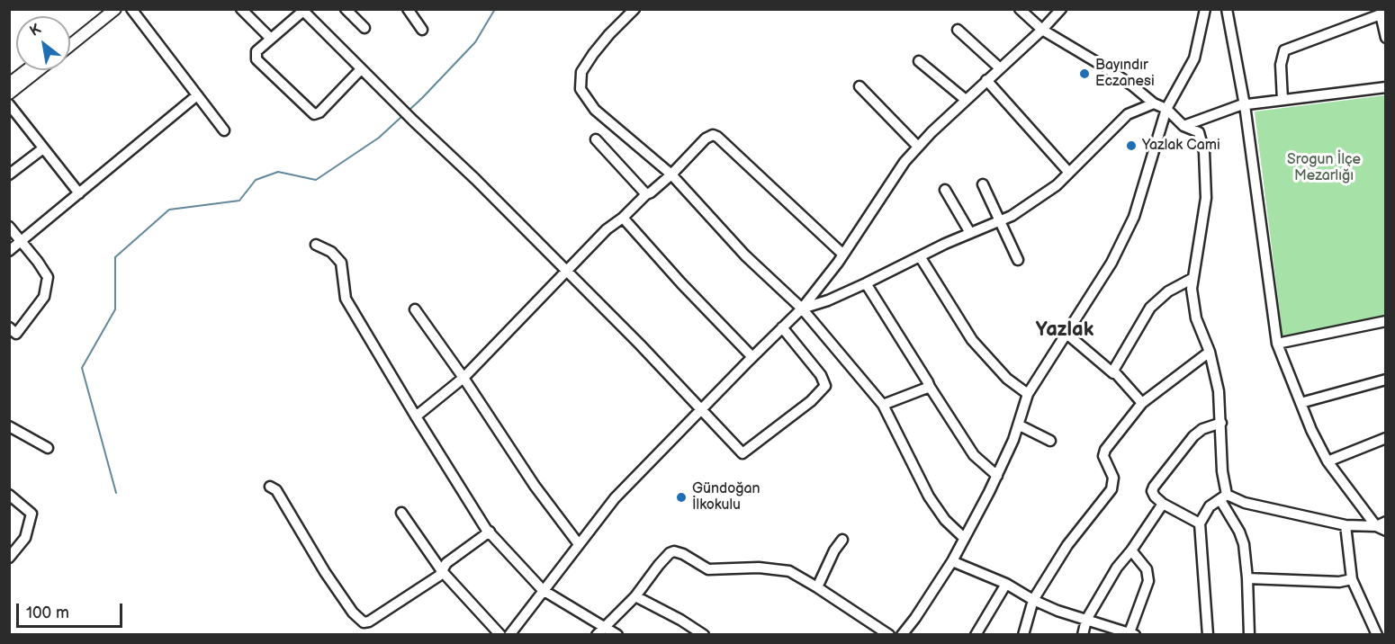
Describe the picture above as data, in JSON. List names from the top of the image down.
{
  "districts": ["Yazlak"],
  "parks": ["Srogun İlçe Mezarlığı"],
  "places": ["Bayındır Eczanesi", "Yazlak Cami", "Gündoğan İlkokulu"],
  "scale_bar": "100 m",
  "north": "top left"
}
